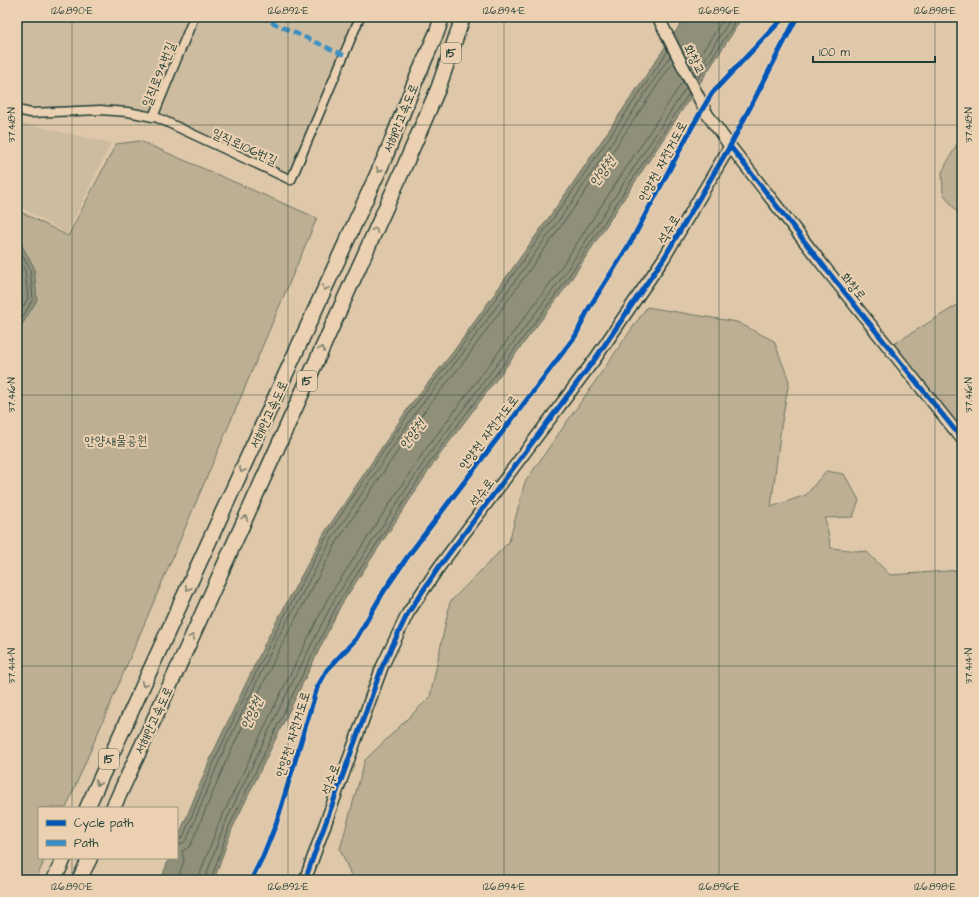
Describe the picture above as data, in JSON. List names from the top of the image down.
{
  "streets": {
    "highway": ["15", "서해안고속도로"],
    "street": [
      "화창교",
      "일직로94번길",
      "일직로106번길",
      "석수로",
      "화창로"
    ],
    "cycle path": ["안양천 자전거도로"]
  },
  "crossings": [
    ["화창교", "석수로"],
    ["화창교", "화창로"],
    ["일직로94번길", "일직로106번길"],
    ["석수로", "화창로"]
  ],
  "water": ["안양천"],
  "parks": ["안양새물공원"],
  "legend": ["Cycle path", "Path"],
  "scale_bar": "100 m",
  "coordinates": [
    "126.890°E",
    "126.892°E",
    "126.894°E",
    "126.896°E",
    "126.898°E",
    "37.418°N",
    "37.416°N",
    "37.414°N"
  ]
}
